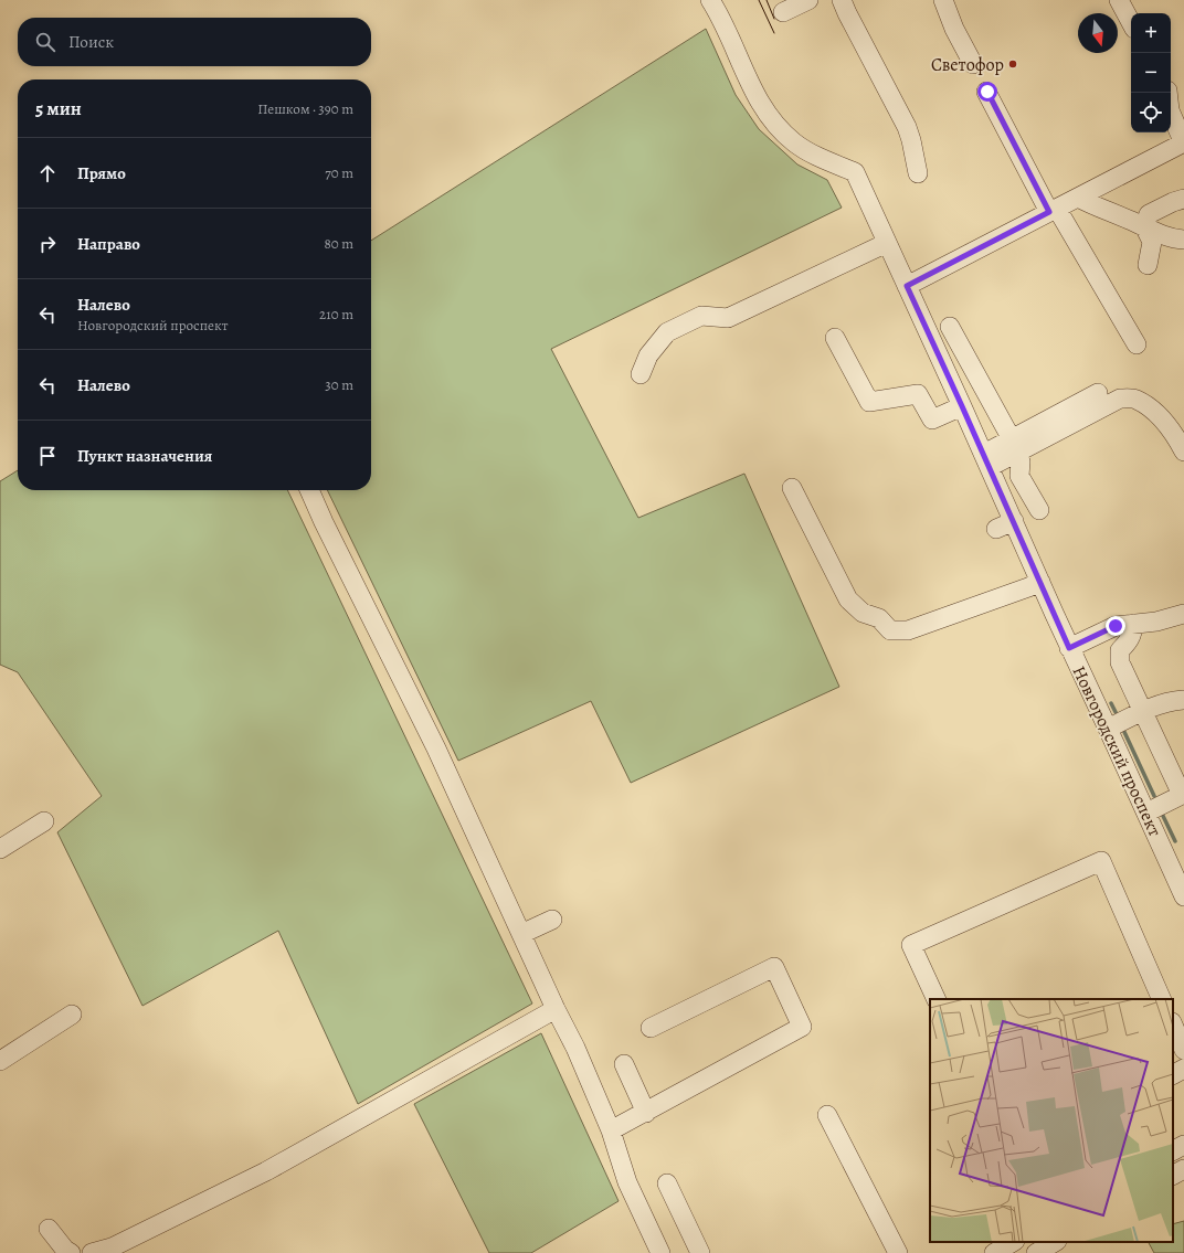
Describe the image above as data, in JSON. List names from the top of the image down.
{
  "streets": {
    "street": ["Новгородский проспект"]
  },
  "places": ["Светофор"],
  "north": "bottom",
  "page": {
    "map_buttons": ["+", "−"],
    "search": "Поиск",
    "heading": ["5 мин", "Пешком · 390 m"],
    "list": [
      ["Прямо", "70 m"],
      ["Направо", "80 m"],
      ["Налево", "Новгородский проспект", "210 m"],
      ["Налево", "30 m"],
      "Пункт назначения"
    ]
  }
}
